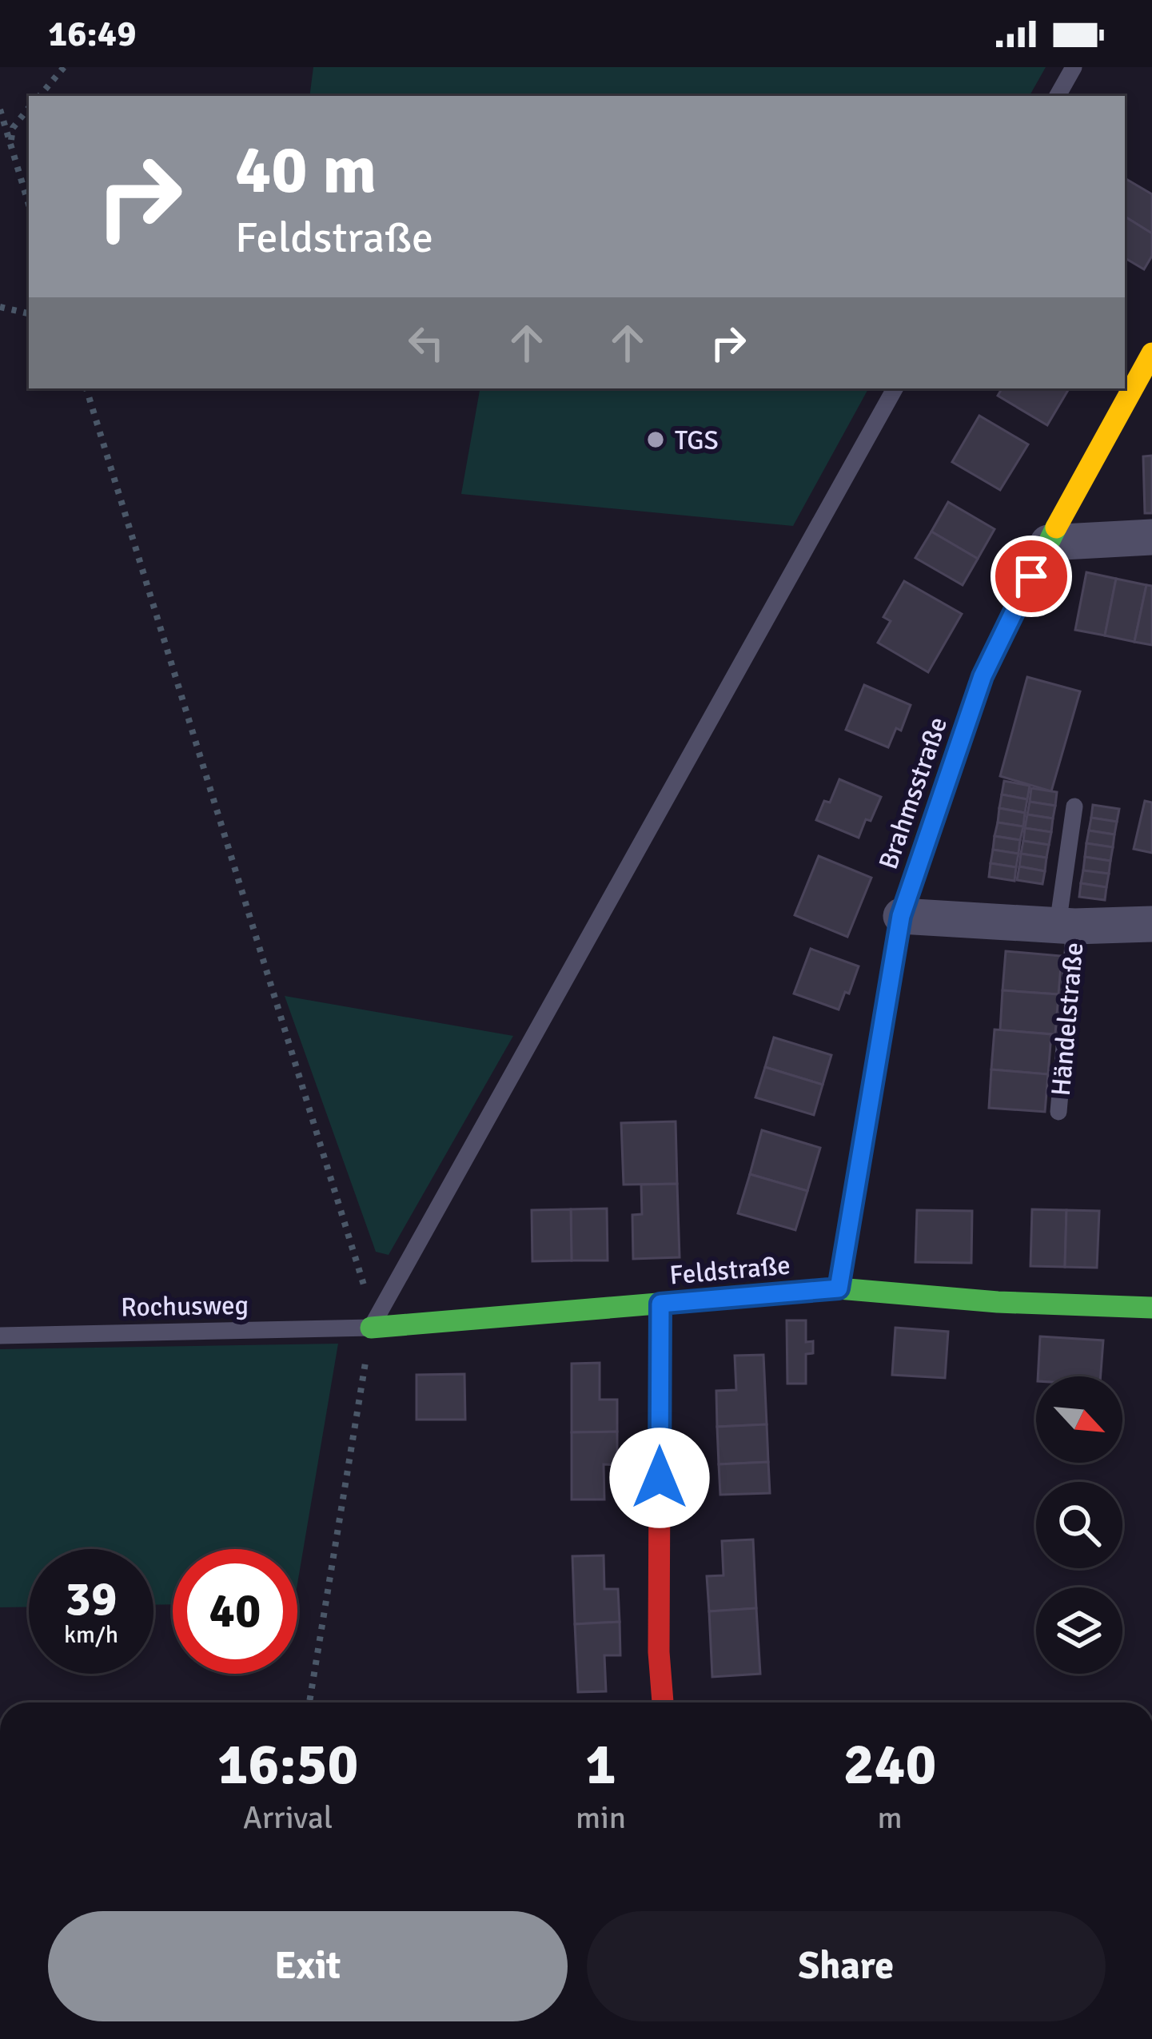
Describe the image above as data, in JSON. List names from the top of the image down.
{
  "streets": {
    "street": ["Brahmsstraße", "Händelstraße", "Feldstraße"],
    "lane": ["Rochusweg"]
  },
  "crossings": [
    ["Brahmsstraße", "Händelstraße"],
    ["Brahmsstraße", "Feldstraße"],
    ["Feldstraße", "Rochusweg"]
  ],
  "places": ["TGS"],
  "north": "bottom right",
  "page": {
    "status": "16:49",
    "turn": ["40 m", "Feldstraße"],
    "speed": "39 km/h",
    "limit": "40",
    "eta": [
      "16:50",
      "Arrival",
      "1",
      "min",
      "240",
      "m"
    ],
    "buttons": ["Exit", "Share"]
  }
}
